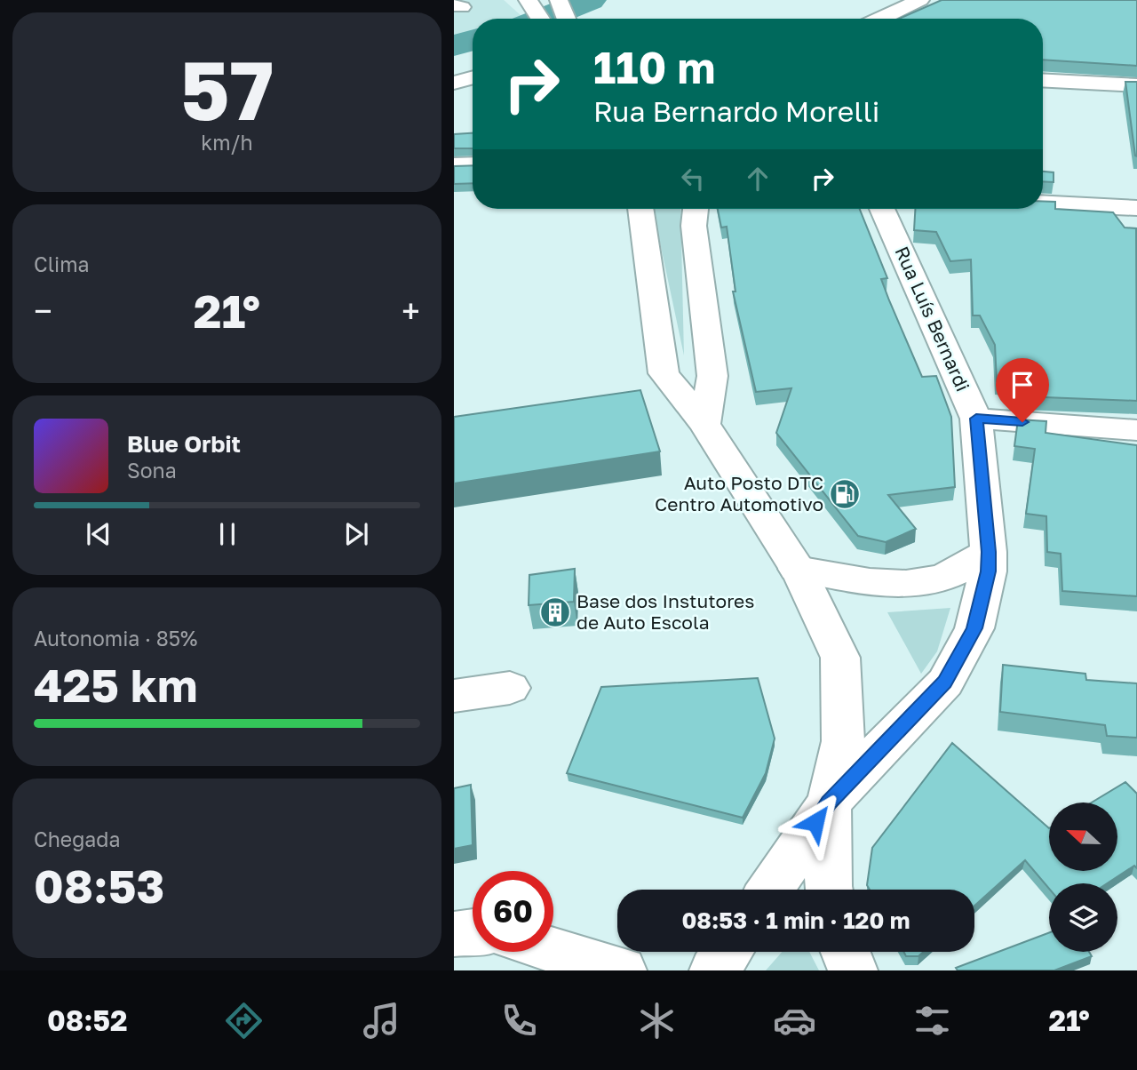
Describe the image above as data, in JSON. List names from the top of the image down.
{
  "streets": {
    "main road": ["Rua Luís Bernardi"]
  },
  "places": {
    "fuel station": ["Auto Posto DTC Centro Automotivo"],
    "building": ["Base dos Instutores de Auto Escola"]
  },
  "north": "left",
  "page": {
    "tile": [
      ["57", "km/h"],
      "Clima",
      ["Autonomia · 85%", "425 km"],
      ["Chegada", "08:53"]
    ],
    "turn": ["110 m", "Rua Bernardo Morelli"],
    "heat": ["−", "21°", "+"],
    "song": ["Blue Orbit", "Sona"],
    "limit": "60",
    "trip": "08:53 · 1 min · 120 m",
    "tabs": ["08:52", "21°"]
  }
}
